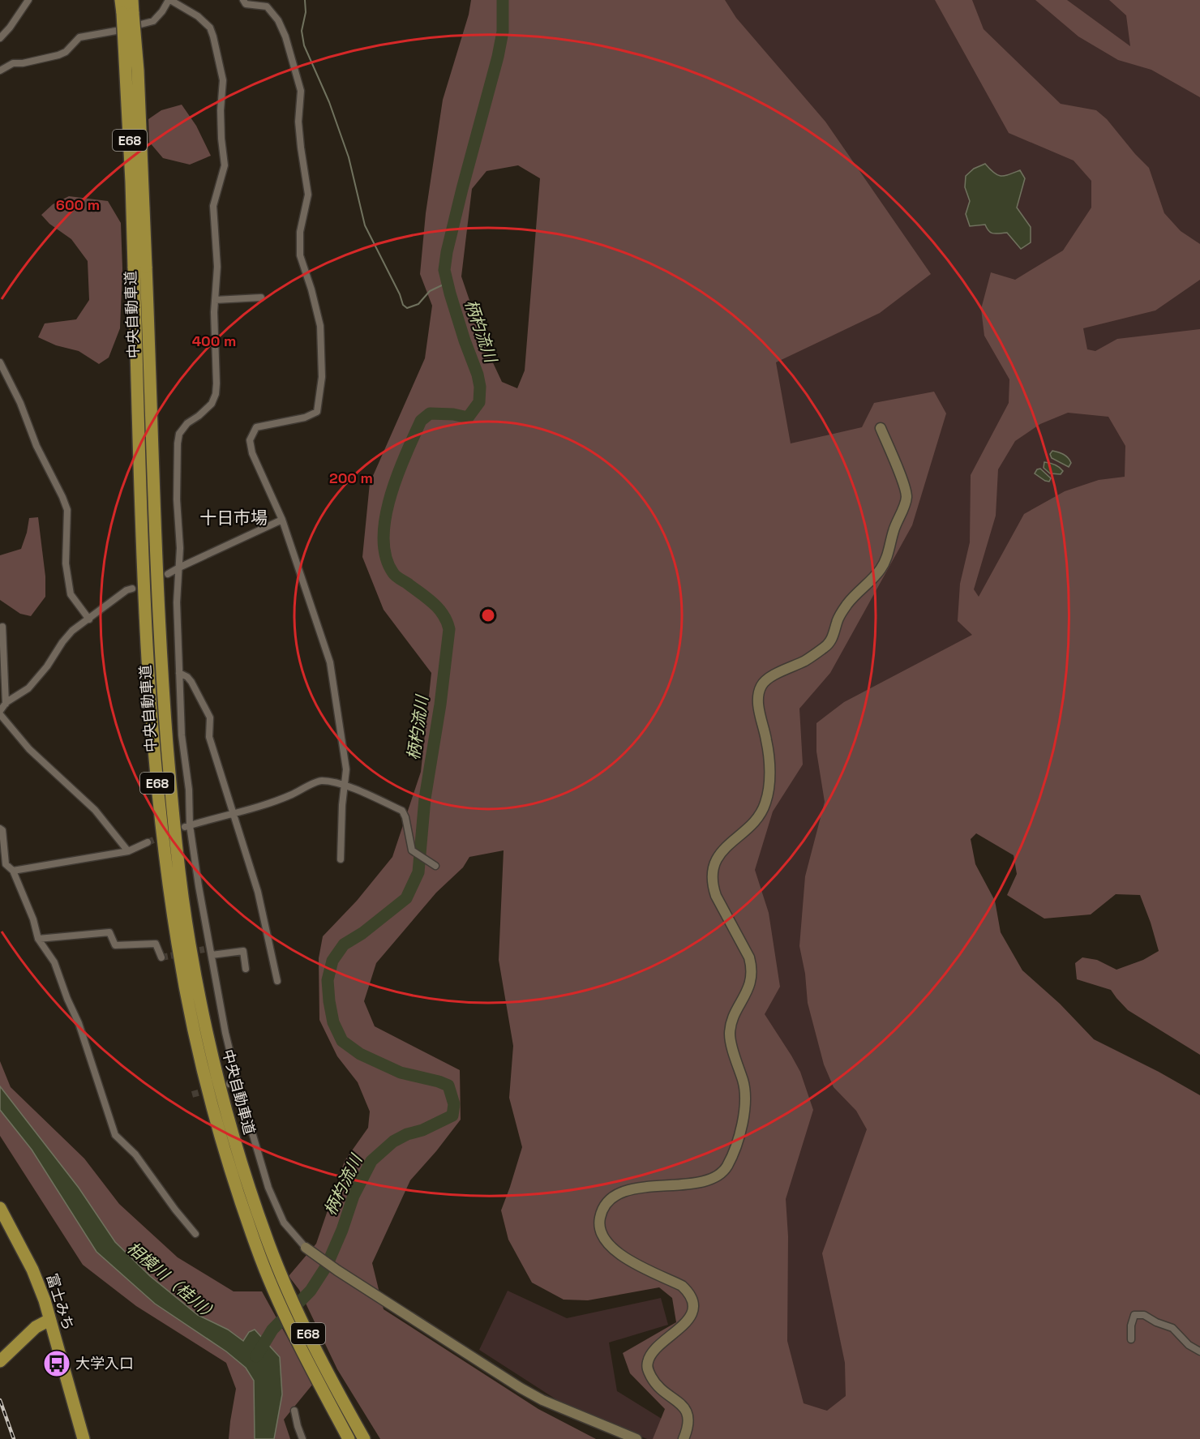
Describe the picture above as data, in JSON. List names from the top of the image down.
{
  "streets": {
    "highway": ["E68", "中央自動車道", "富士みち"]
  },
  "districts": ["十日市場"],
  "water": ["柄杓流川", "相模川（桂川）"],
  "places": {
    "bus stop": ["大学入口"]
  },
  "rings": ["600 m", "400 m", "200 m"]
}
